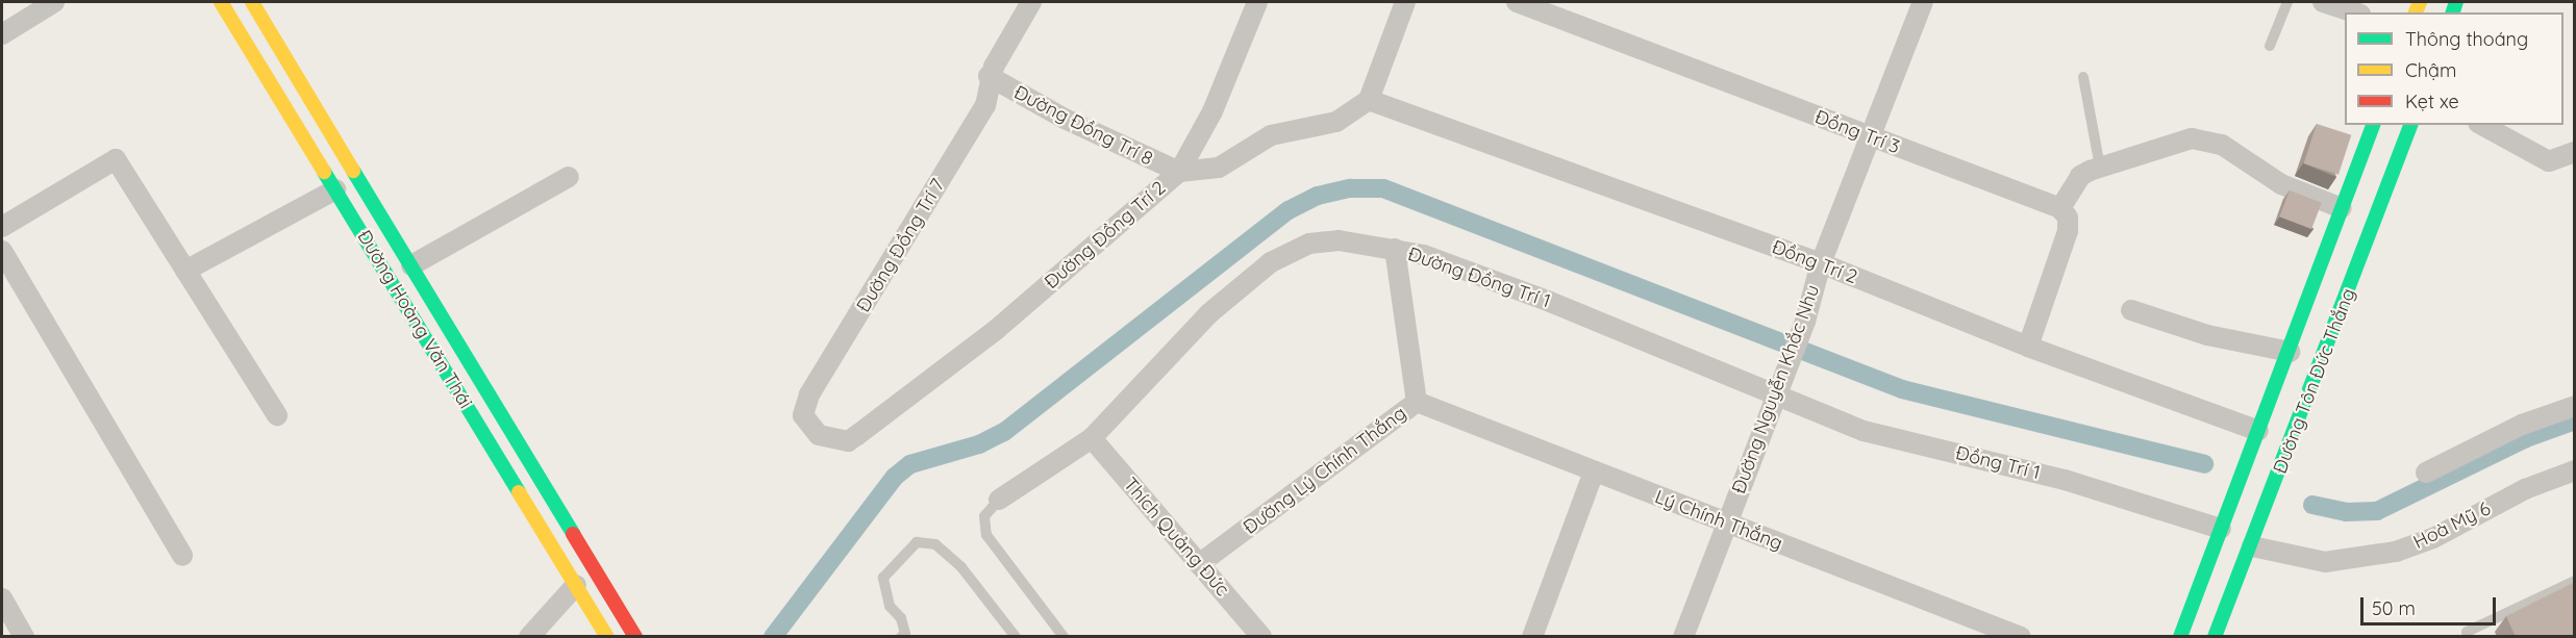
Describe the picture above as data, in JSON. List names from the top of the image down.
{
  "streets": {
    "main road": ["Đường Hoàng Văn Thái", "Đường Tôn Đức Thắng"],
    "street": [
      "Đường Đồng Trí 8",
      "Đồng Trí 3",
      "Đường Đồng Trí 2",
      "Đường Đồng Trí 7",
      "Đồng Trí 2",
      "Đường Đồng Trí 1",
      "Đường Nguyễn Khắc Nhu",
      "Đồng Trí 1",
      "Đường Lý Chính Thắng",
      "Lý Chính Thắng",
      "Hoà Mỹ 6",
      "Thích Quảng Đức"
    ]
  },
  "crossings": [
    ["Đường Đồng Trí 8", "Đường Đồng Trí 2"],
    ["Đường Đồng Trí 8", "Đường Đồng Trí 7"],
    ["Đồng Trí 3", "Đường Nguyễn Khắc Nhu"],
    ["Đường Đồng Trí 2", "Đường Đồng Trí 7"],
    ["Đường Đồng Trí 2", "Đồng Trí 2"],
    ["Đồng Trí 2", "Đường Tôn Đức Thắng"],
    ["Đồng Trí 2", "Đường Nguyễn Khắc Nhu"],
    ["Đường Đồng Trí 1", "Đường Nguyễn Khắc Nhu"],
    ["Đường Đồng Trí 1", "Đồng Trí 1"],
    ["Đường Đồng Trí 1", "Đường Lý Chính Thắng"],
    ["Đường Đồng Trí 1", "Thích Quảng Đức"],
    ["Đường Tôn Đức Thắng", "Đồng Trí 1"],
    ["Đường Tôn Đức Thắng", "Hoà Mỹ 6"],
    ["Đường Nguyễn Khắc Nhu", "Đồng Trí 1"],
    ["Đường Nguyễn Khắc Nhu", "Lý Chính Thắng"],
    ["Đường Lý Chính Thắng", "Lý Chính Thắng"],
    ["Đường Lý Chính Thắng", "Thích Quảng Đức"]
  ],
  "legend": ["Thông thoáng", "Chậm", "Kẹt xe"],
  "scale_bar": "50 m"
}
